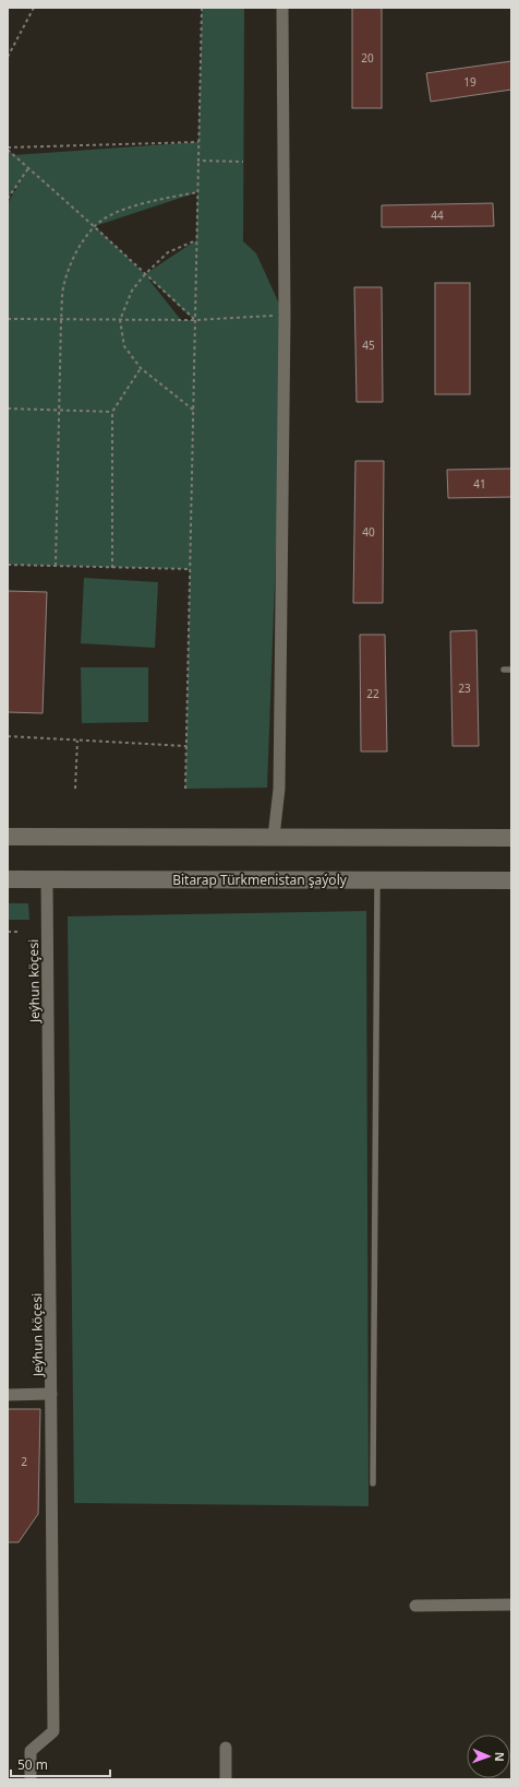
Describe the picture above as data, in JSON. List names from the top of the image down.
{
  "streets": {
    "main road": ["Bitarap Türkmenistan şaýoly"],
    "street": ["Jeýhun köçesi"]
  },
  "crossings": [
    ["Bitarap Türkmenistan şaýoly", "Jeýhun köçesi"]
  ],
  "house_numbers": [
    "20",
    "19",
    "44",
    "45",
    "41",
    "40",
    "23",
    "22",
    "2"
  ],
  "scale_bar": "50 m",
  "north": "right"
}
